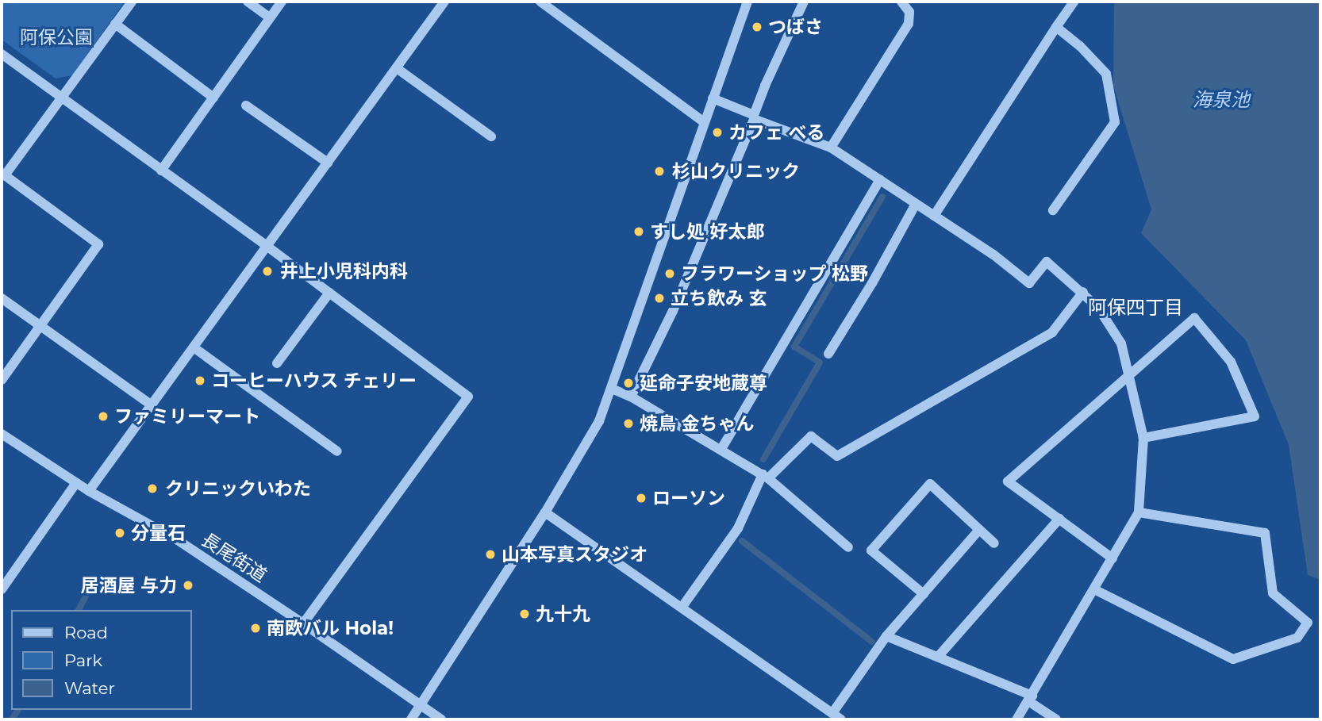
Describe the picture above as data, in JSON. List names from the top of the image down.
{
  "streets": {
    "street": ["長尾街道"]
  },
  "districts": ["阿保四丁目"],
  "water": ["海泉池"],
  "parks": ["阿保公園"],
  "places": [
    "つばさ",
    "カフェ べる",
    "杉山クリニック",
    "すし処 好太郎",
    "井上小児科内科",
    "フラワーショップ 松野",
    "立ち飲み 玄",
    "コーヒーハウス チェリー",
    "延命子安地蔵尊",
    "ファミリーマート",
    "焼鳥 金ちゃん",
    "クリニックいわた",
    "ローソン",
    "分量石",
    "山本写真スタジオ",
    "居酒屋 与力",
    "九十九",
    "南欧バル Hola!"
  ],
  "legend": ["Road", "Park", "Water"]
}
